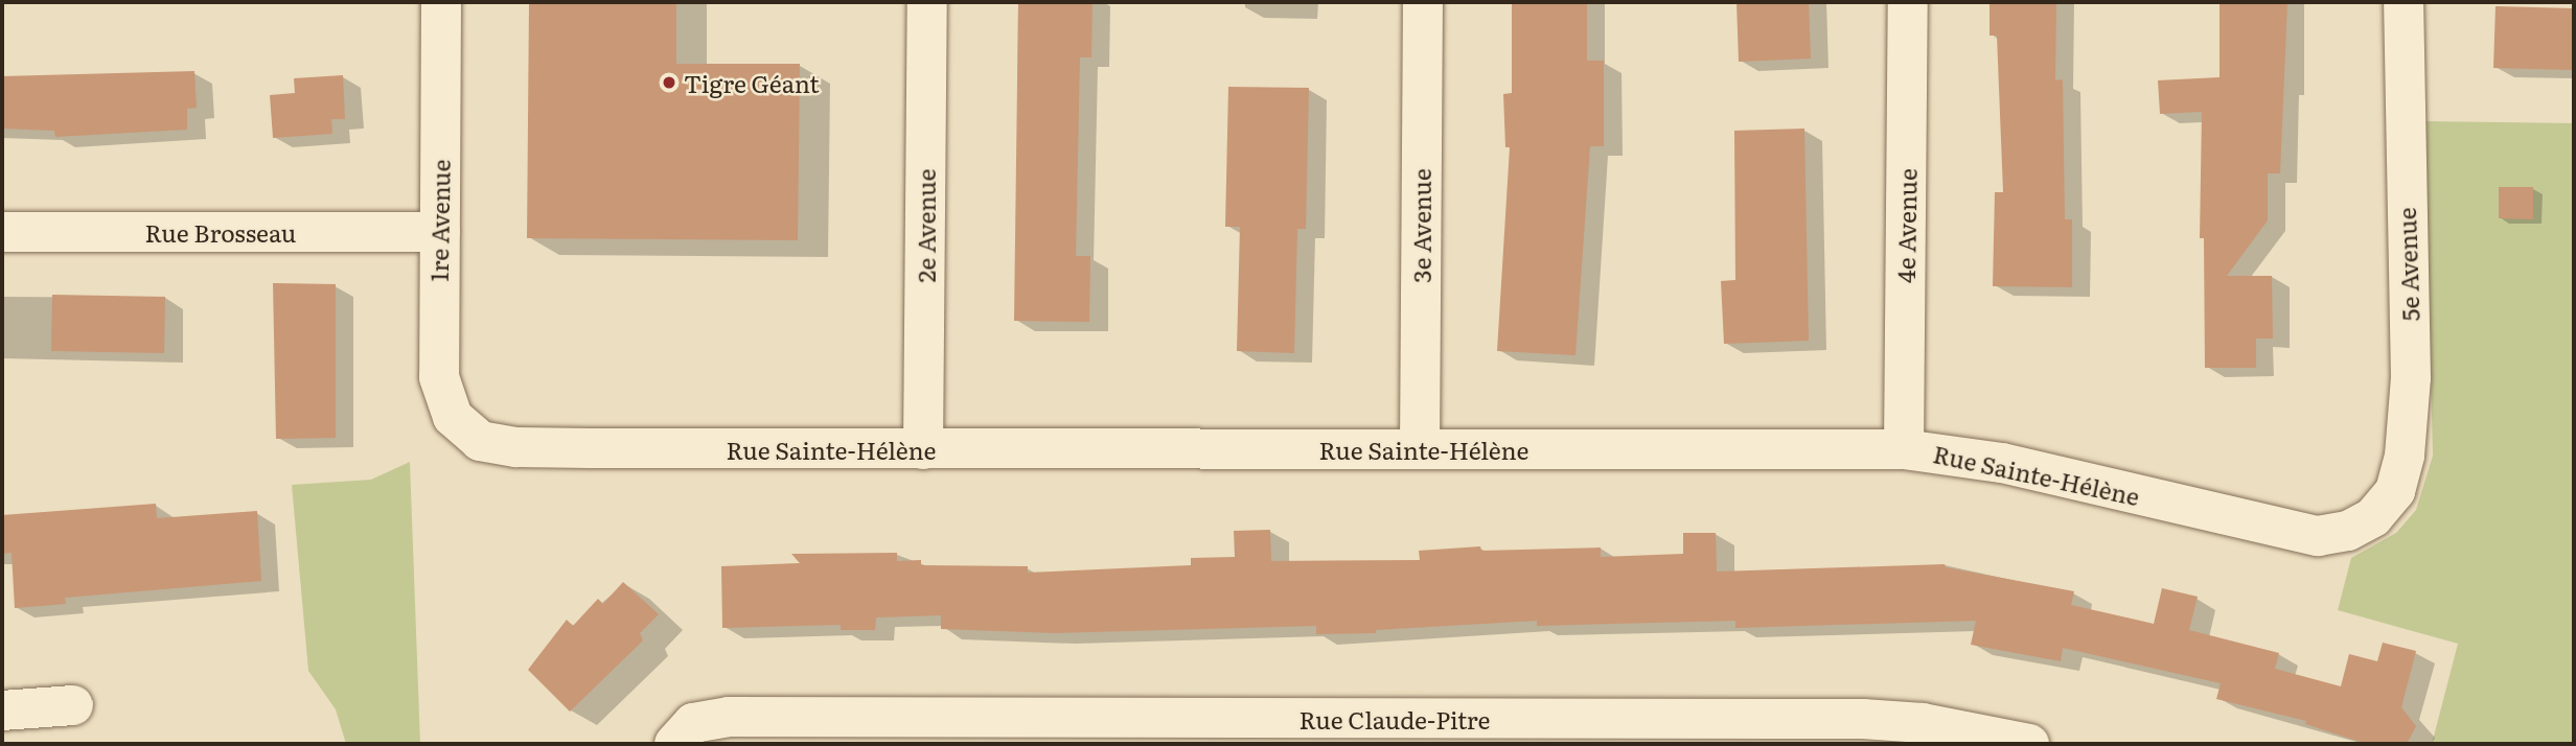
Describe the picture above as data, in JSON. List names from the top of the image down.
{
  "streets": {
    "street": [
      "1re Avenue",
      "2e Avenue",
      "3e Avenue",
      "4e Avenue",
      "Rue Brosseau",
      "5e Avenue",
      "Rue Sainte-Hélène",
      "Rue Claude-Pitre"
    ]
  },
  "crossings": [
    ["1re Avenue", "Rue Brosseau"],
    ["1re Avenue", "Rue Sainte-Hélène"],
    ["2e Avenue", "Rue Sainte-Hélène"],
    ["3e Avenue", "Rue Sainte-Hélène"],
    ["4e Avenue", "Rue Sainte-Hélène"],
    ["5e Avenue", "Rue Sainte-Hélène"]
  ],
  "places": ["Tigre Géant"]
}
